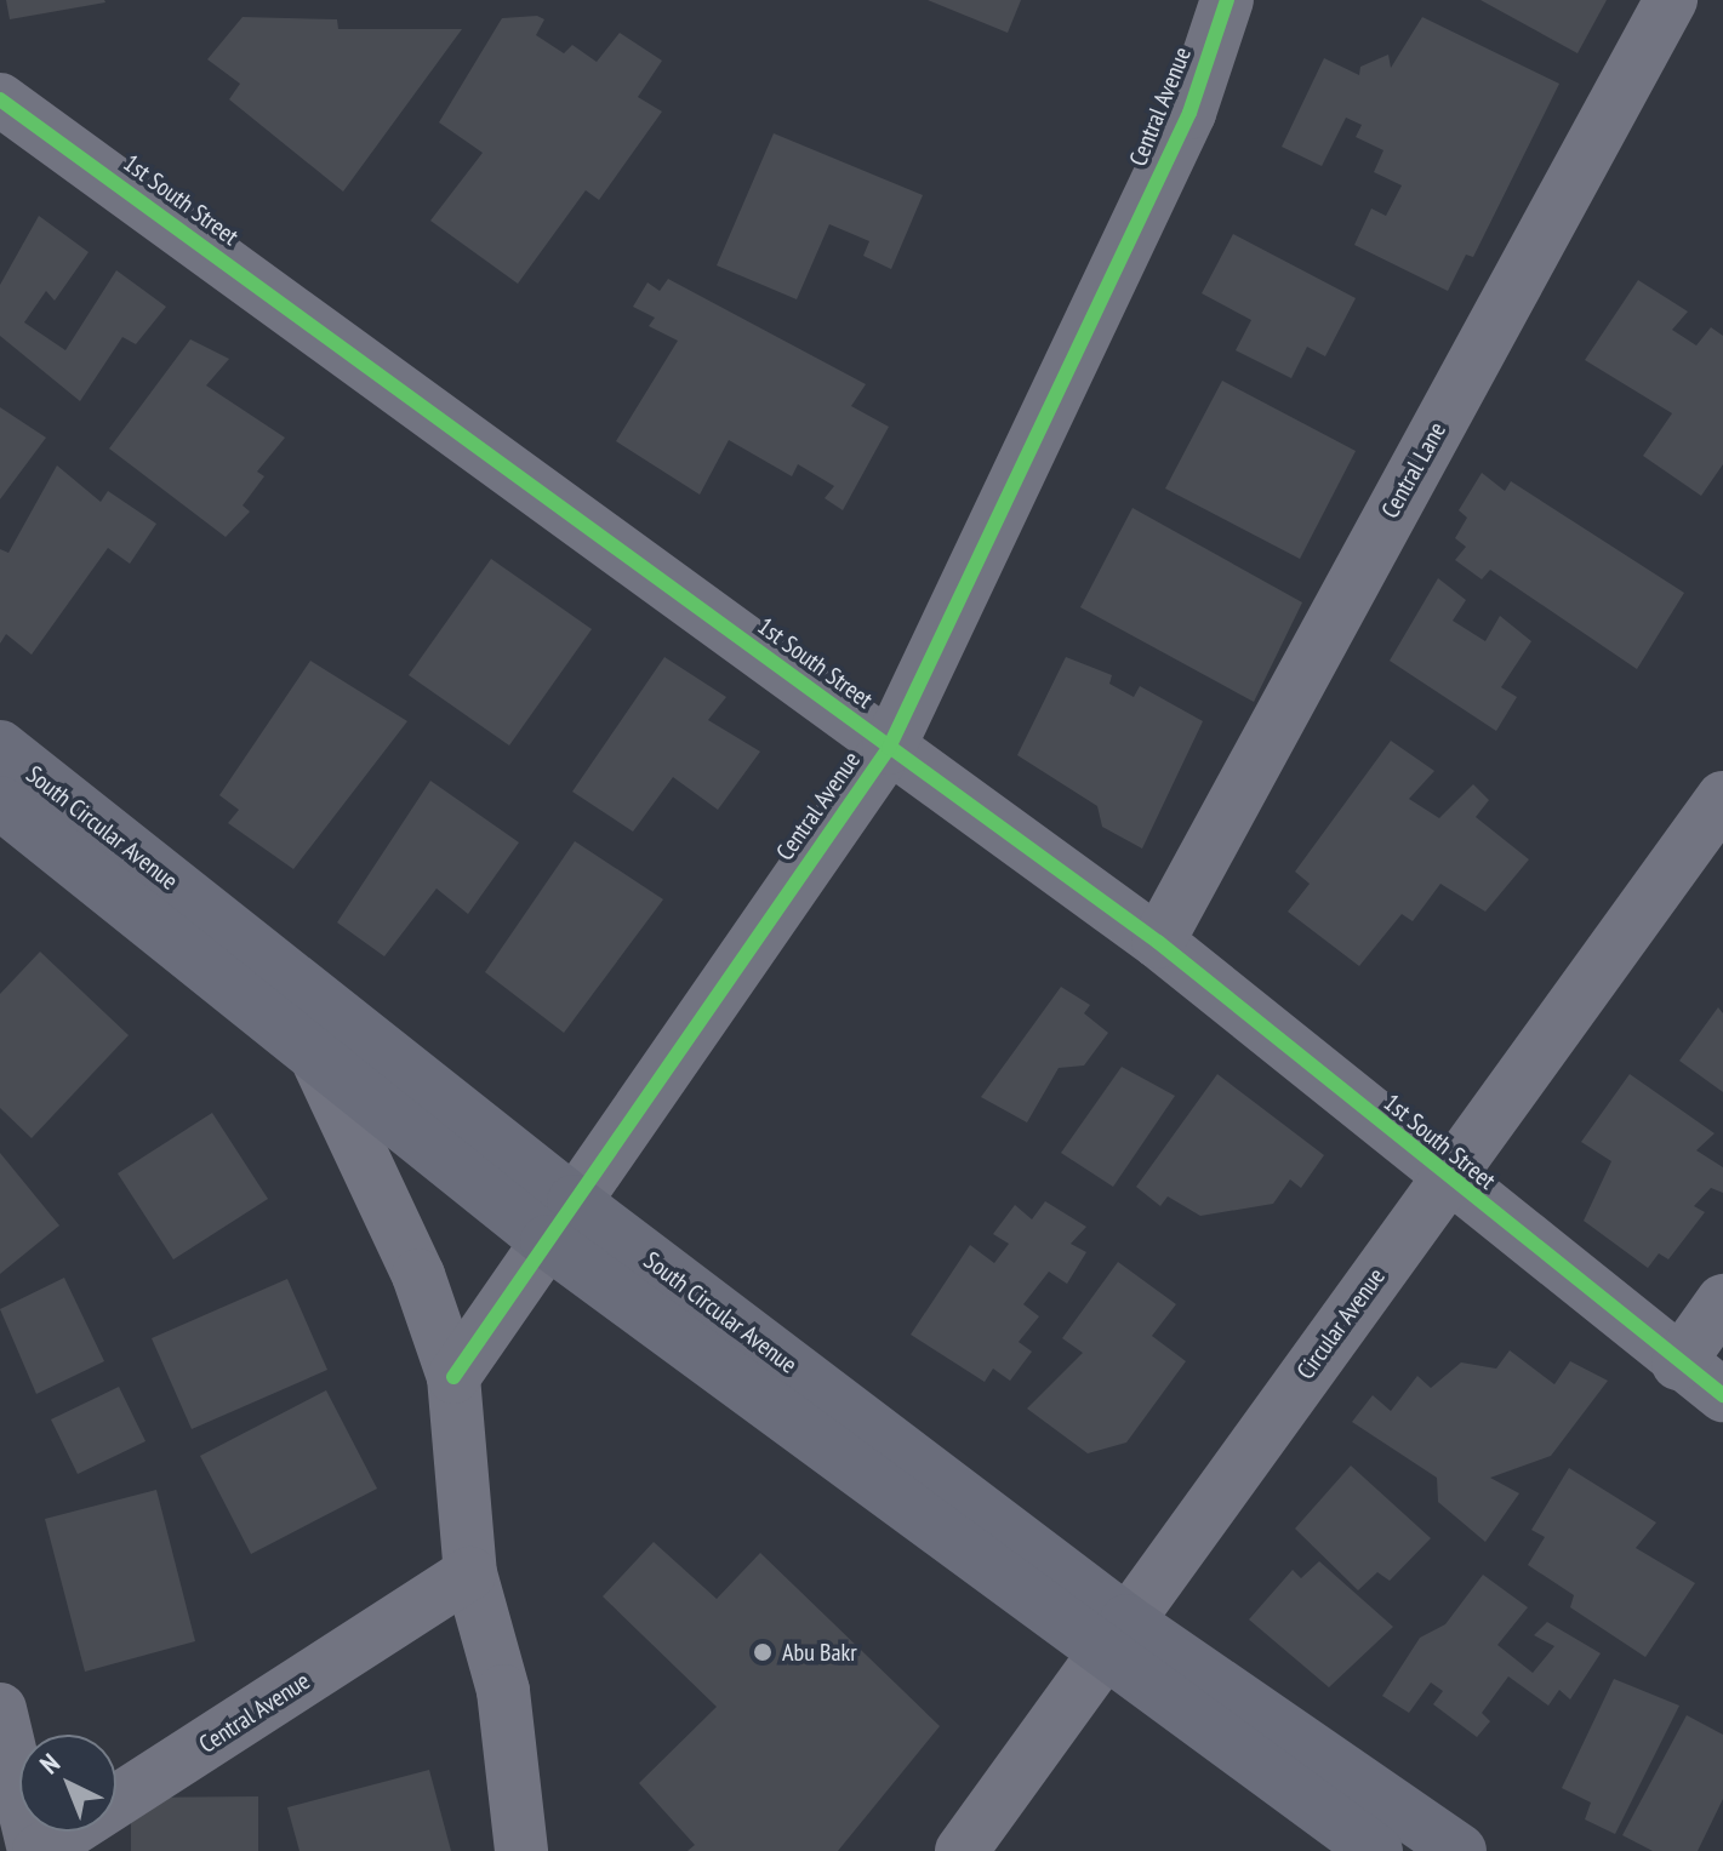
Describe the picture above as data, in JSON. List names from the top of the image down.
{
  "streets": {
    "main road": ["South Circular Avenue"],
    "street": [
      "Central Avenue",
      "1st South Street",
      "Central Lane",
      "Circular Avenue"
    ]
  },
  "crossings": [
    ["Central Avenue", "1st South Street"],
    ["Central Avenue", "South Circular Avenue"],
    ["1st South Street", "Central Lane"],
    ["1st South Street", "Circular Avenue"],
    ["South Circular Avenue", "Circular Avenue"]
  ],
  "places": ["Abu Bakr"],
  "north": "top left"
}
